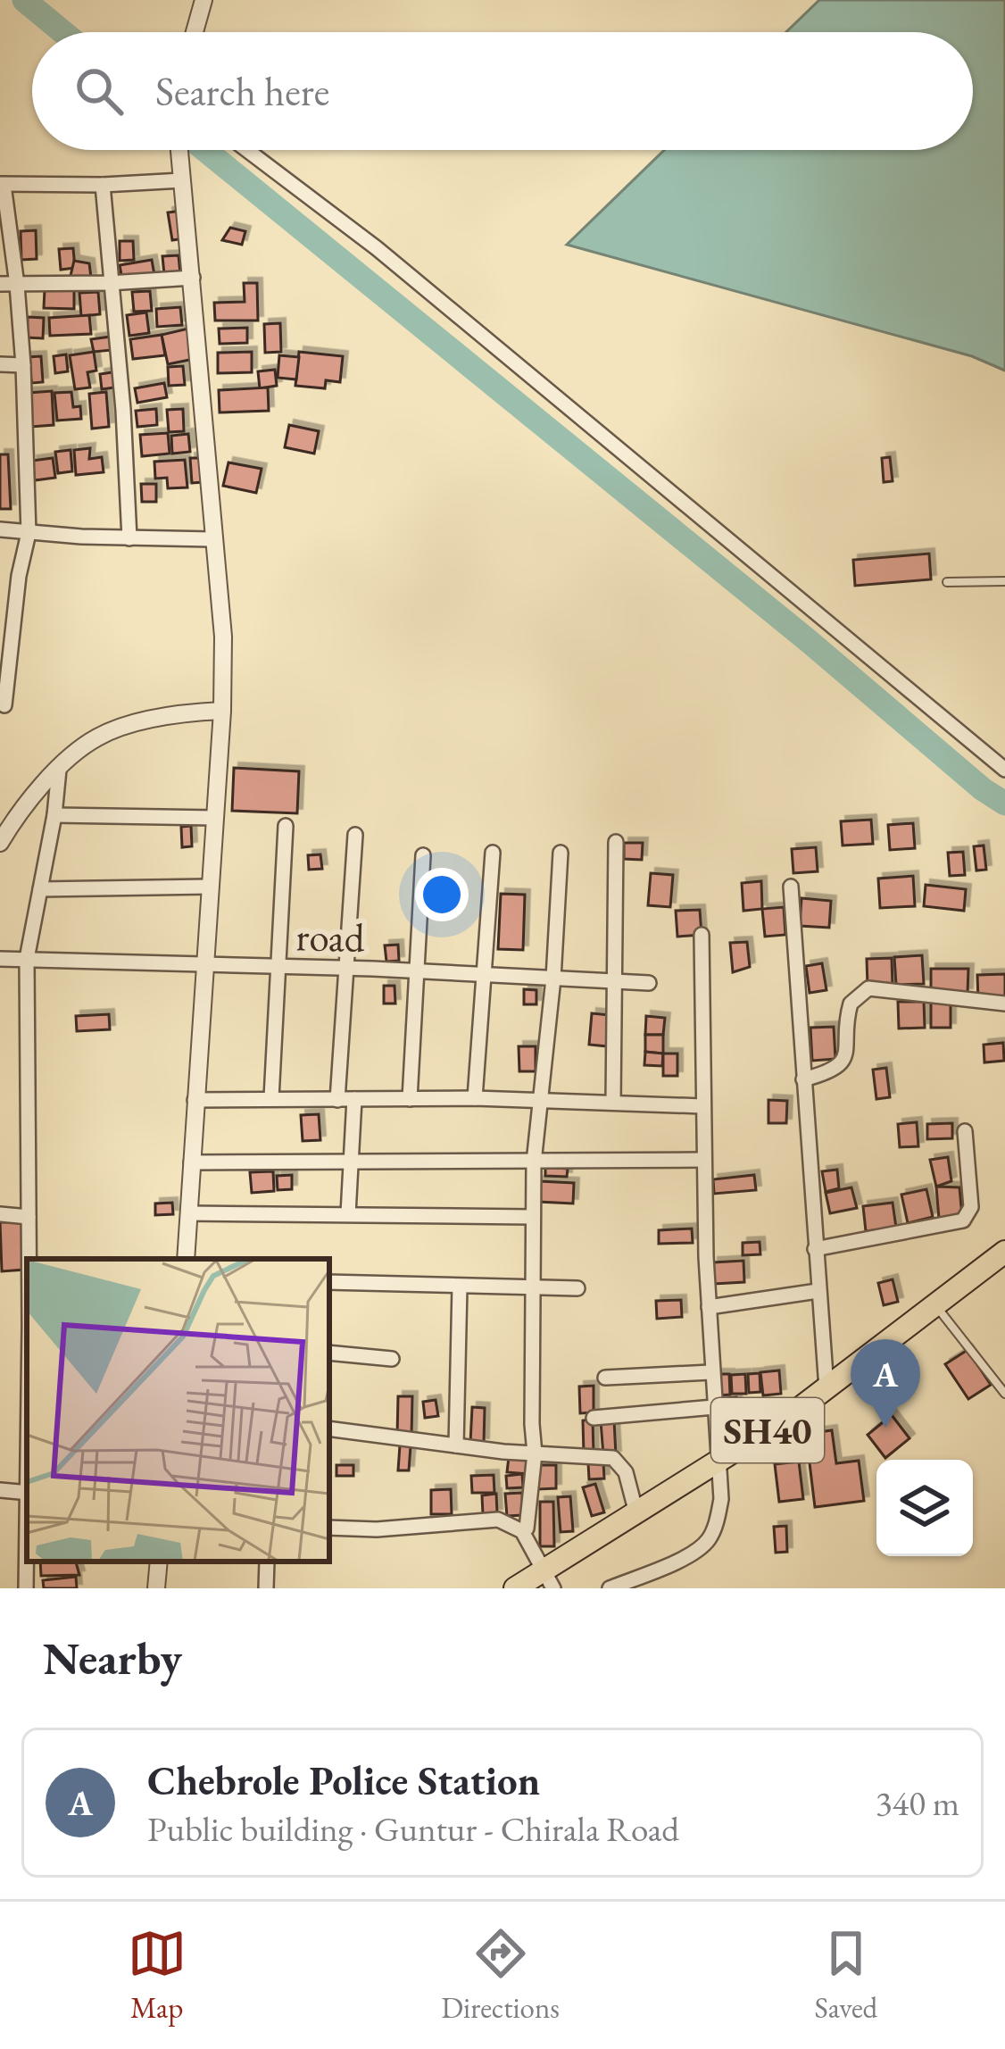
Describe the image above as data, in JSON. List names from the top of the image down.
{
  "streets": {
    "main road": ["SH40"],
    "street": ["road"]
  },
  "page": {
    "search": "Search here",
    "pins": "A",
    "heading": "Nearby",
    "list": [
      {
        "mark": "A",
        "name": "Chebrole Police Station",
        "note": "Public building · Guntur - Chirala Road",
        "value": "340 m"
      }
    ],
    "nav": ["Map", "Directions", "Saved"]
  }
}
